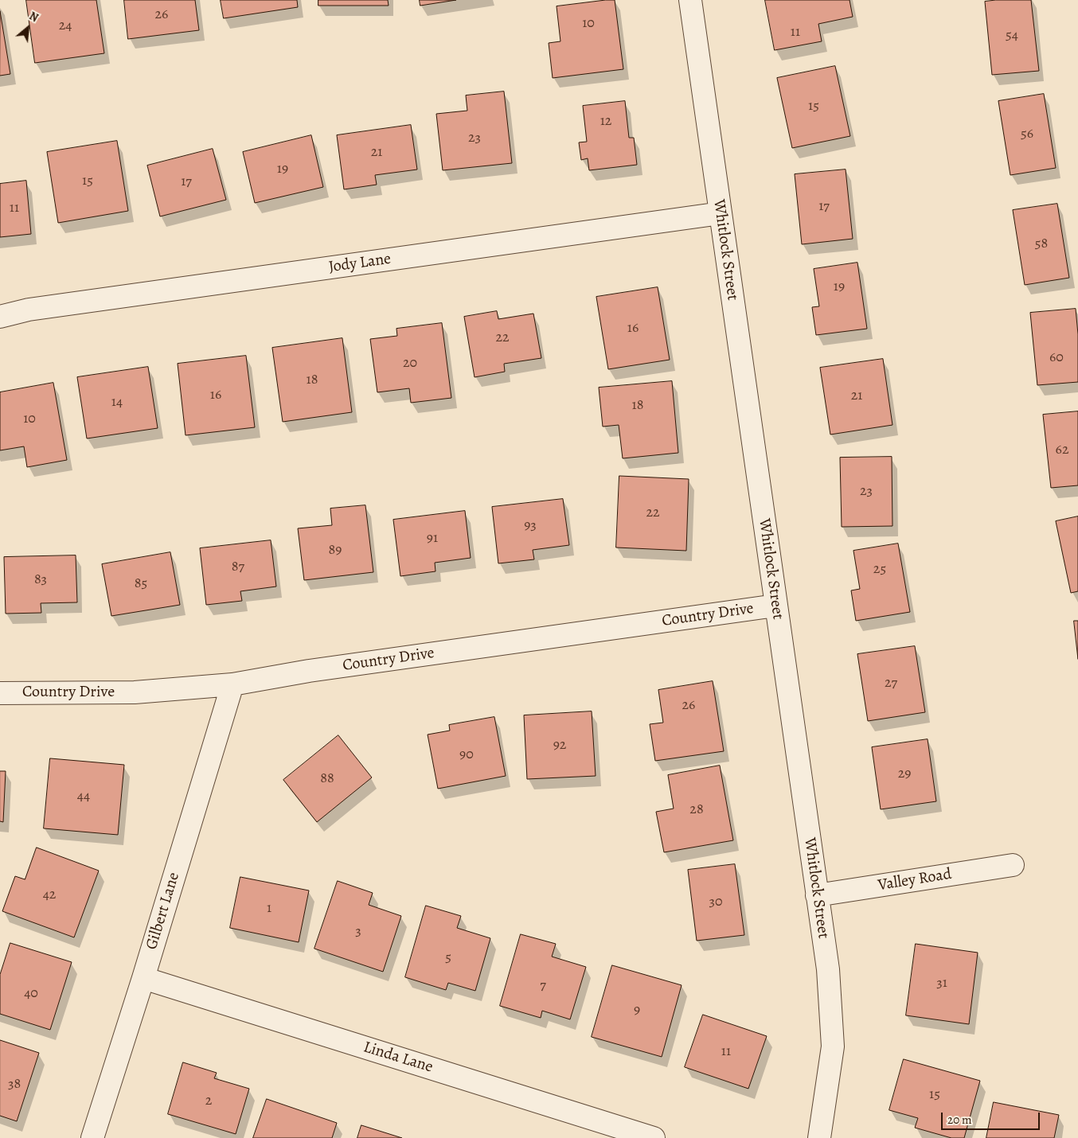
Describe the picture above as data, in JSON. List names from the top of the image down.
{
  "streets": {
    "street": [
      "Whitlock Street",
      "Jody Lane",
      "Country Drive",
      "Valley Road",
      "Gilbert Lane",
      "Linda Lane"
    ]
  },
  "crossings": [
    ["Whitlock Street", "Jody Lane"],
    ["Whitlock Street", "Country Drive"],
    ["Whitlock Street", "Valley Road"],
    ["Country Drive", "Gilbert Lane"],
    ["Gilbert Lane", "Linda Lane"]
  ],
  "house_numbers": [
    "26",
    "10",
    "24",
    "11",
    "54",
    "15",
    "12",
    "56",
    "23",
    "21",
    "19",
    "15",
    "17",
    "17",
    "11",
    "58",
    "19",
    "16",
    "22",
    "60",
    "20",
    "18",
    "16",
    "21",
    "14",
    "18",
    "10",
    "62",
    "23",
    "22",
    "93",
    "91",
    "89",
    "87",
    "25",
    "83",
    "85",
    "27",
    "26",
    "92",
    "90",
    "29",
    "88",
    "44",
    "28",
    "42",
    "30",
    "1",
    "3",
    "5",
    "31",
    "7",
    "40",
    "9",
    "11",
    "38",
    "15",
    "2"
  ],
  "scale_bar": "20 m",
  "north": "top right"
}
